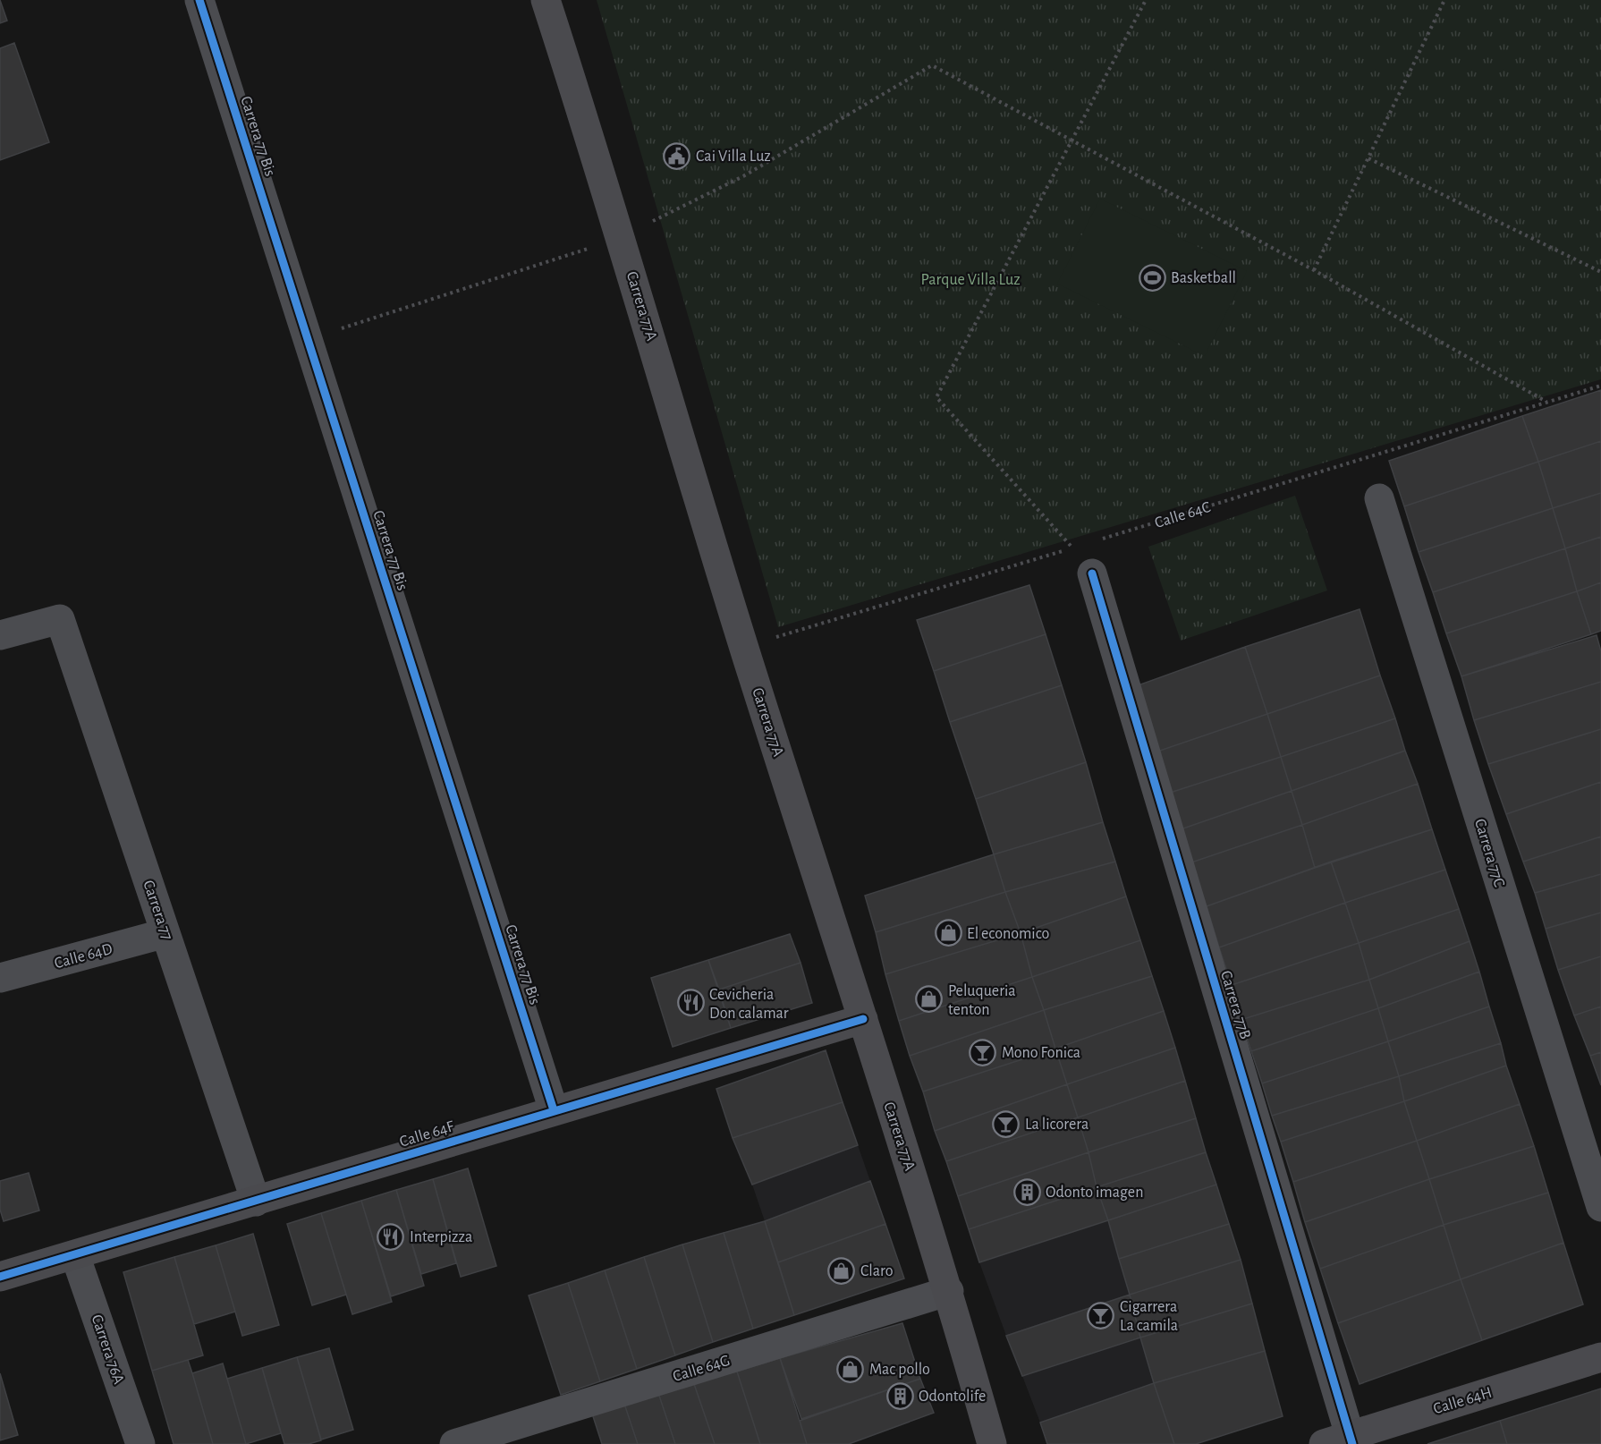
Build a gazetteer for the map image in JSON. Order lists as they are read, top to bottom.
{
  "streets": {
    "main road": ["Carrera 77A", "Calle 64F", "Calle 64H"],
    "street": [
      "Carrera 77 Bis",
      "Carrera 77C",
      "Carrera 77",
      "Calle 64D",
      "Carrera 77B",
      "Carrera 76A",
      "Calle 64G"
    ],
    "path": ["Calle 64C"]
  },
  "crossings": [
    ["Carrera 77 Bis", "Calle 64F"],
    ["Carrera 77A", "Calle 64F"],
    ["Carrera 77A", "Calle 64G"],
    ["Carrera 77", "Calle 64D"],
    ["Carrera 77", "Calle 64F"],
    ["Carrera 77B", "Calle 64H"],
    ["Calle 64F", "Carrera 76A"]
  ],
  "parks": ["Parque Villa Luz"],
  "places": {
    "public building": ["Cai Villa Luz"],
    "sports": ["Basketball"],
    "shop": [
      "El economico",
      "Peluqueria tenton",
      "Claro",
      "Mac pollo"
    ],
    "restaurant": ["Cevicheria Don calamar", "Interpizza"],
    "bar": ["Mono Fonica", "La licorera", "Cigarrera La camila"],
    "building": ["Odonto imagen", "Odontolife"]
  }
}
